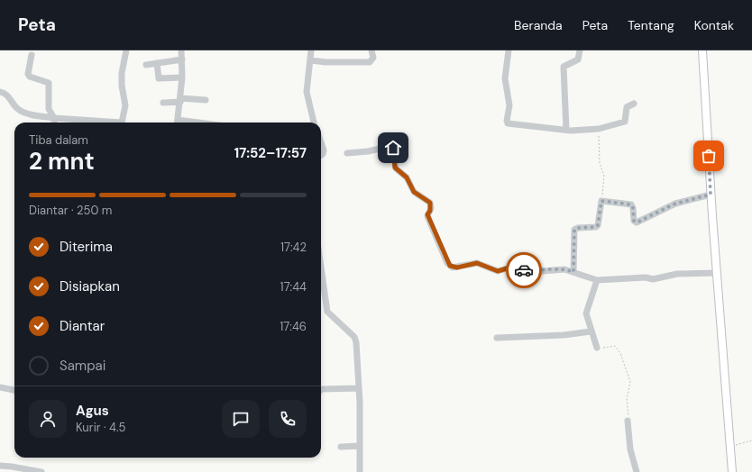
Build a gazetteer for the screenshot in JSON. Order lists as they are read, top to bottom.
{
  "page": {
    "header": "Peta",
    "nav": [
      "Beranda",
      "Peta",
      "Tentang",
      "Kontak"
    ],
    "heading": ["2 mnt", "Tiba dalam", "17:52–17:57"],
    "panel": ["Agus", "Kurir · 4.5"],
    "bar": "Diantar · 250 m",
    "list": [
      ["Diterima", "17:42"],
      ["Disiapkan", "17:44"],
      ["Diantar", "17:46"],
      "Sampai"
    ]
  }
}
